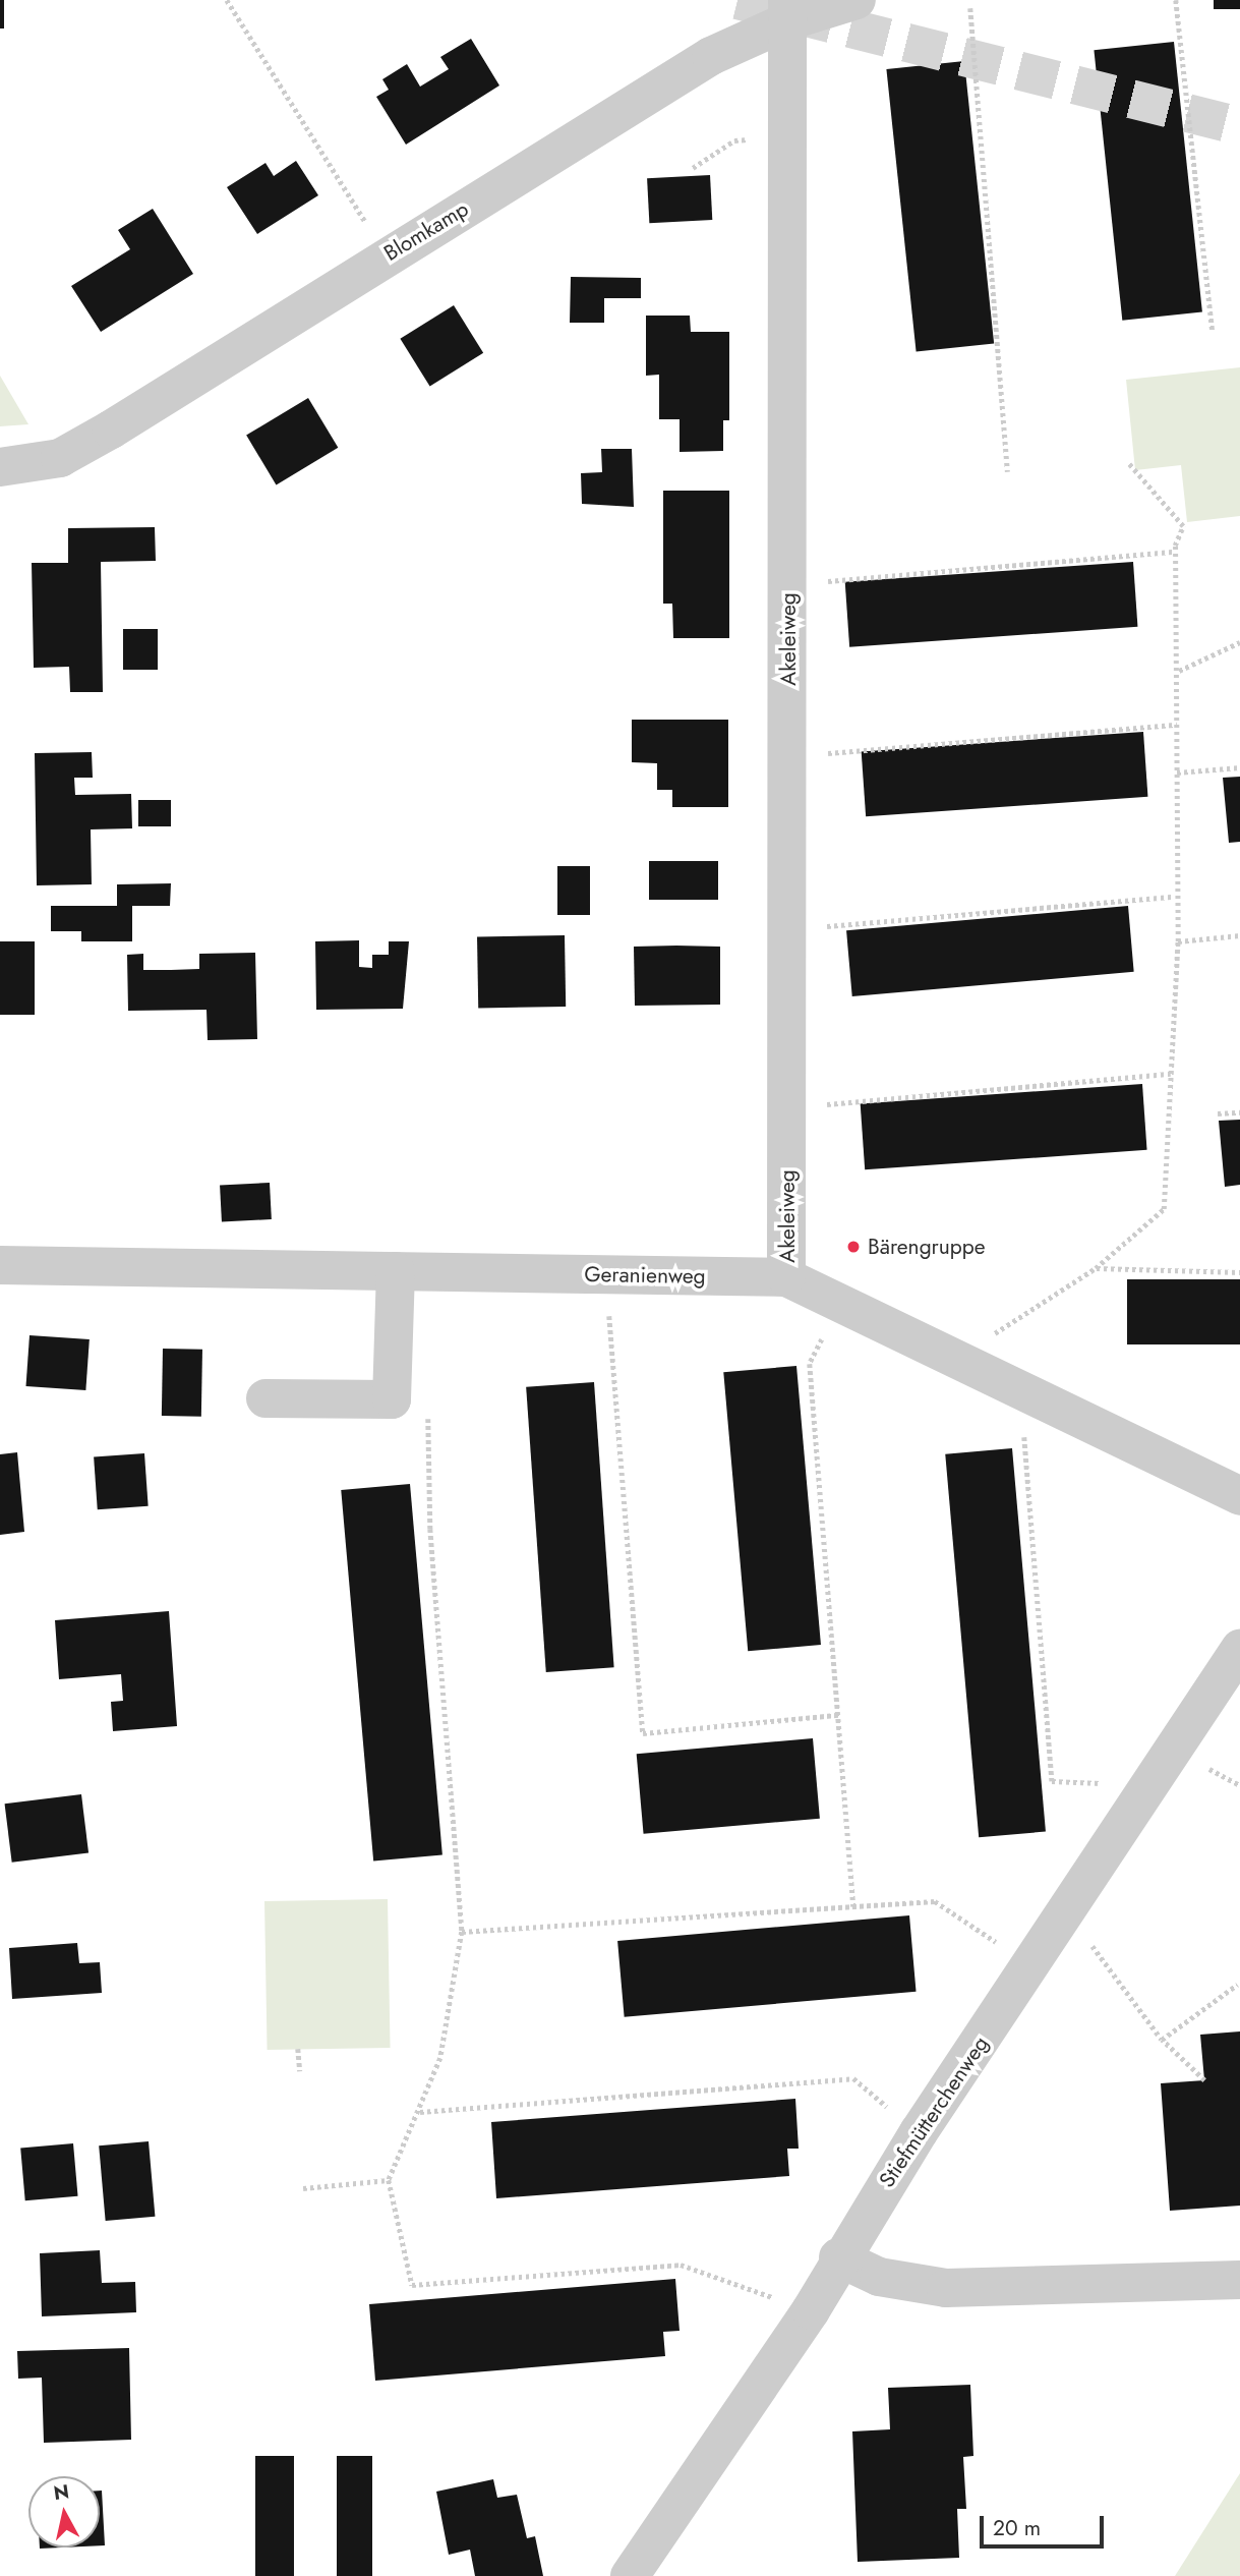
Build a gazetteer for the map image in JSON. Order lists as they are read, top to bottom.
{
  "streets": {
    "street": [
      "Blomkamp",
      "Akeleiweg",
      "Geranienweg",
      "Stiefmütterchenweg"
    ]
  },
  "crossings": [
    ["Blomkamp", "Akeleiweg"],
    ["Akeleiweg", "Geranienweg"]
  ],
  "places": ["Bärengruppe"],
  "scale_bar": "20 m",
  "north": "top"
}
